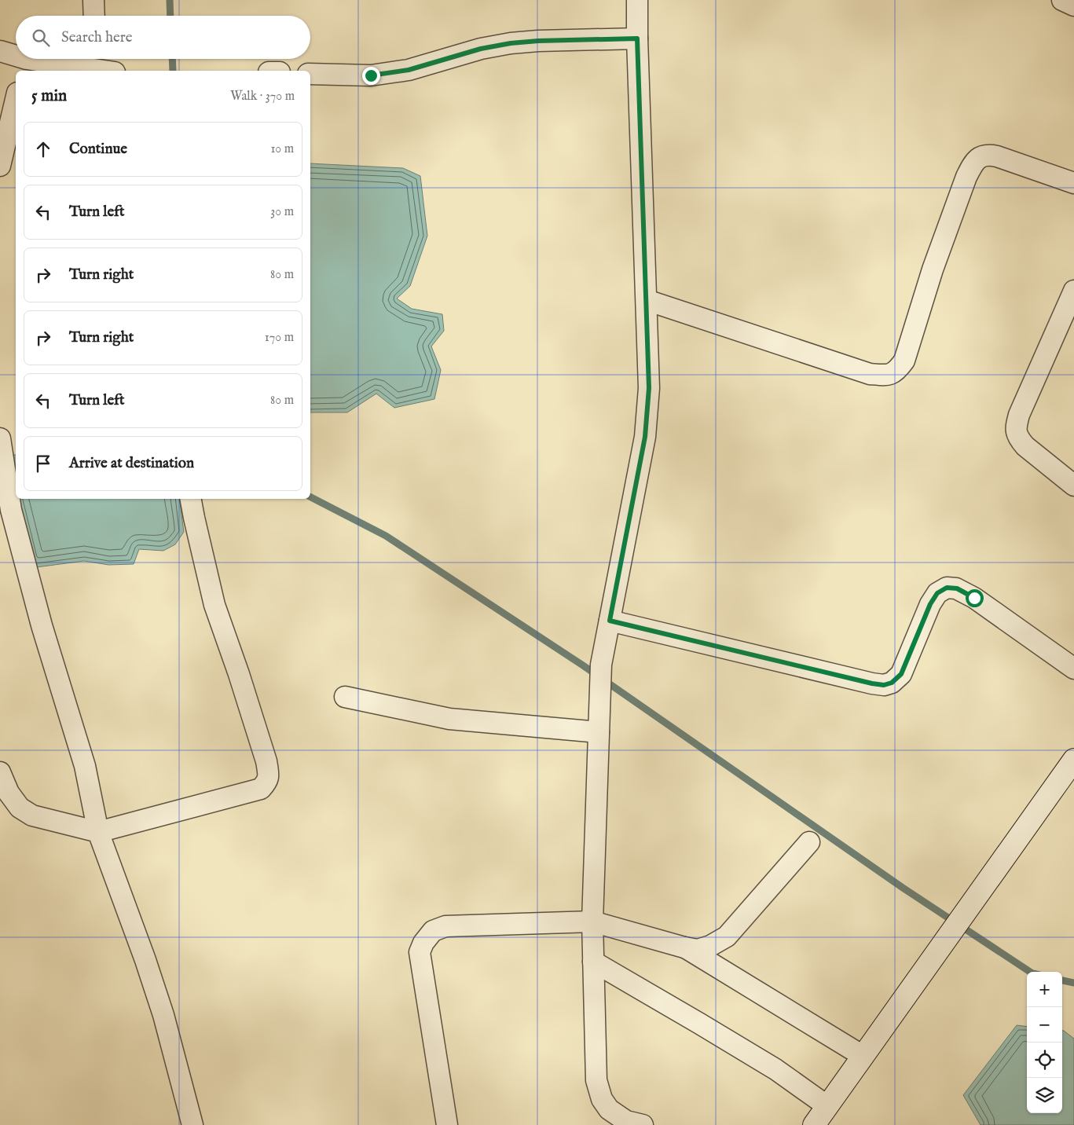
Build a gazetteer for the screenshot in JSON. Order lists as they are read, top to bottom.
{
  "page": {
    "search": "Search here",
    "heading": ["5 min", "Walk · 370 m"],
    "list": [
      ["Continue", "10 m"],
      ["Turn left", "30 m"],
      ["Turn right", "80 m"],
      ["Turn right", "170 m"],
      ["Turn left", "80 m"],
      "Arrive at destination"
    ],
    "map_buttons": ["+", "−"]
  }
}
